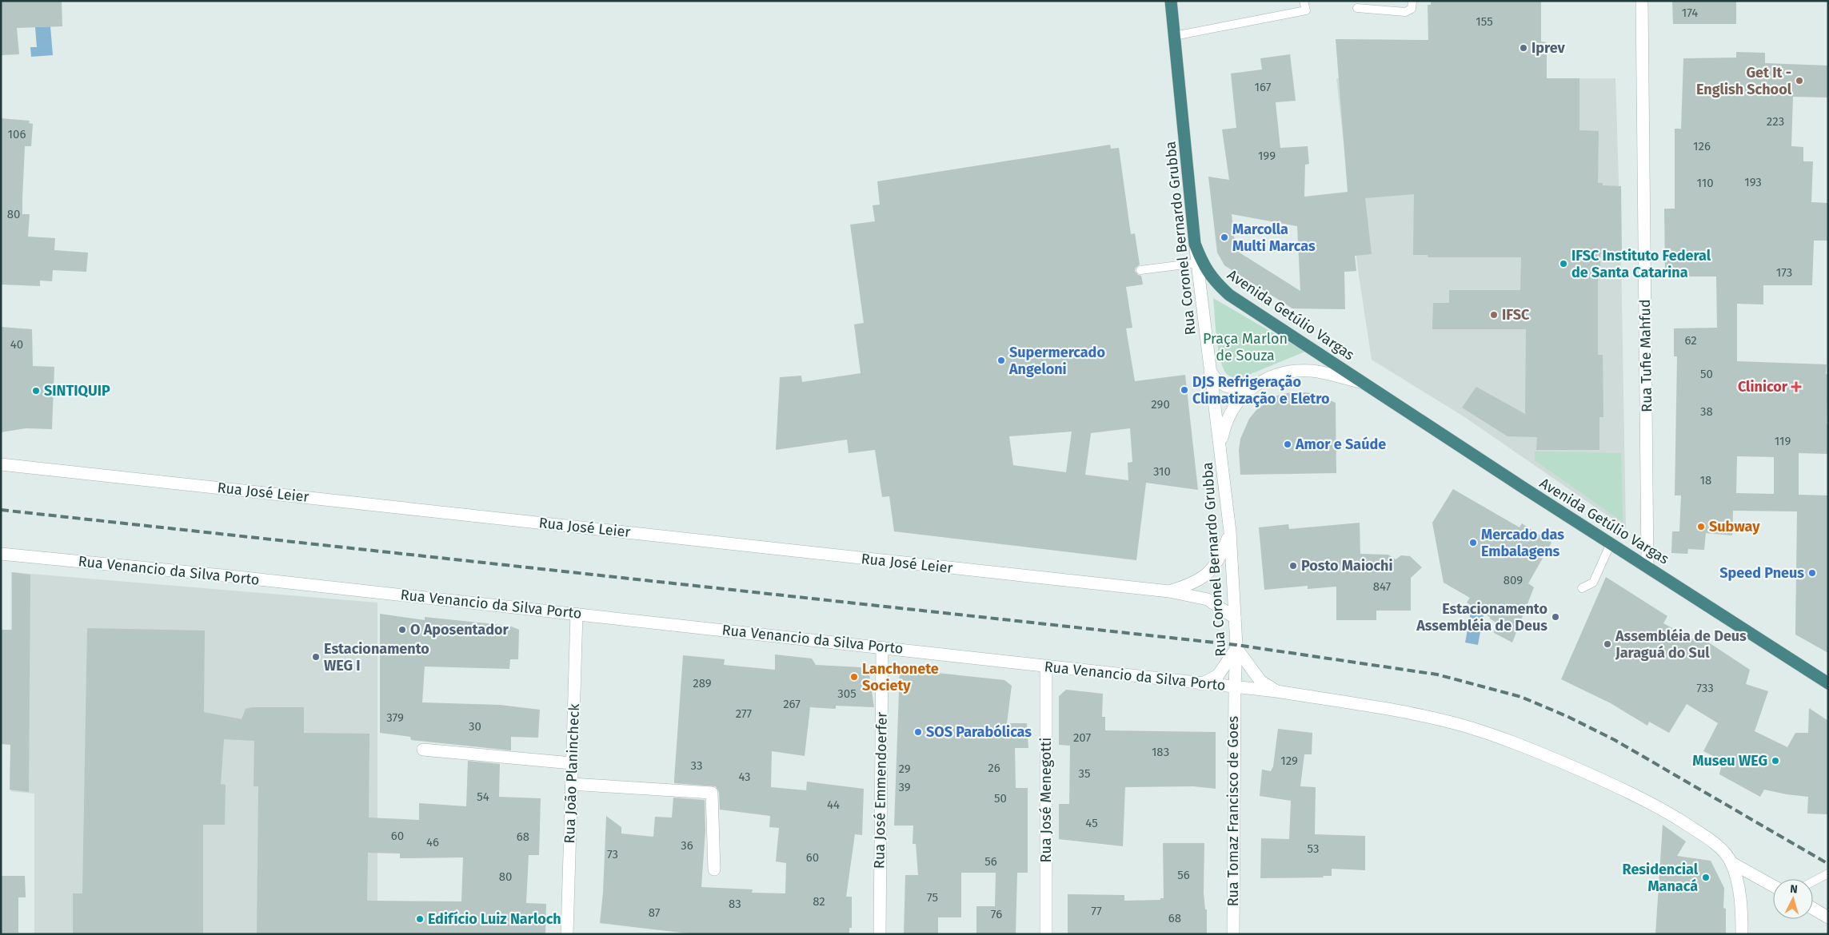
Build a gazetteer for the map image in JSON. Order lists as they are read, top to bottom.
{
  "streets": {
    "highway": ["Rua Coronel Bernardo Grubba", "Avenida Getúlio Vargas"],
    "street": [
      "Rua Tufie Mahfud",
      "Rua José Leier",
      "Rua Venancio da Silva Porto",
      "Rua João Planincheck",
      "Rua José Emmendoerfer",
      "Rua José Menegotti",
      "Rua Tomaz Francisco de Goes"
    ]
  },
  "crossings": [
    ["Rua Coronel Bernardo Grubba", "Avenida Getúlio Vargas"],
    ["Rua Coronel Bernardo Grubba", "Rua José Leier"],
    ["Rua Coronel Bernardo Grubba", "Rua Venancio da Silva Porto"],
    ["Rua Coronel Bernardo Grubba", "Rua Tomaz Francisco de Goes"],
    ["Avenida Getúlio Vargas", "Rua Tufie Mahfud"],
    ["Rua Venancio da Silva Porto", "Rua João Planincheck"],
    ["Rua Venancio da Silva Porto", "Rua José Emmendoerfer"],
    ["Rua Venancio da Silva Porto", "Rua José Menegotti"],
    ["Rua Venancio da Silva Porto", "Rua Tomaz Francisco de Goes"]
  ],
  "parks": ["Praça Marlon de Souza"],
  "places": {
    "other": [
      "Iprev",
      "Get It - English School",
      "Marcolla Multi Marcas",
      "IFSC Instituto Federal de Santa Catarina",
      "IFSC",
      "Supermercado Angeloni",
      "DJS Refrigeração Climatização e Eletro",
      "SINTIQUIP",
      "Amor e Saúde",
      "Subway",
      "Mercado das Embalagens",
      "Posto Maiochi",
      "Speed Pneus",
      "Estacionamento Assembléia de Deus",
      "O Aposentador",
      "Assembléia de Deus Jaraguá do Sul",
      "Estacionamento WEG I",
      "Lanchonete Society",
      "SOS Parabólicas",
      "Museu WEG",
      "Residencial Manacá",
      "Edifício Luiz Narloch"
    ],
    "health": ["Clinicor"]
  },
  "house_numbers": [
    "174",
    "155",
    "167",
    "223",
    "106",
    "126",
    "199",
    "193",
    "110",
    "80",
    "173",
    "62",
    "40",
    "50",
    "290",
    "38",
    "119",
    "310",
    "18",
    "809",
    "847",
    "289",
    "733",
    "305",
    "267",
    "277",
    "379",
    "30",
    "207",
    "183",
    "129",
    "33",
    "26",
    "29",
    "35",
    "43",
    "39",
    "54",
    "50",
    "44",
    "45",
    "60",
    "68",
    "46",
    "36",
    "53",
    "73",
    "60",
    "56",
    "56",
    "80",
    "75",
    "82",
    "83",
    "77",
    "87",
    "76",
    "68"
  ],
  "north": "top"
}
